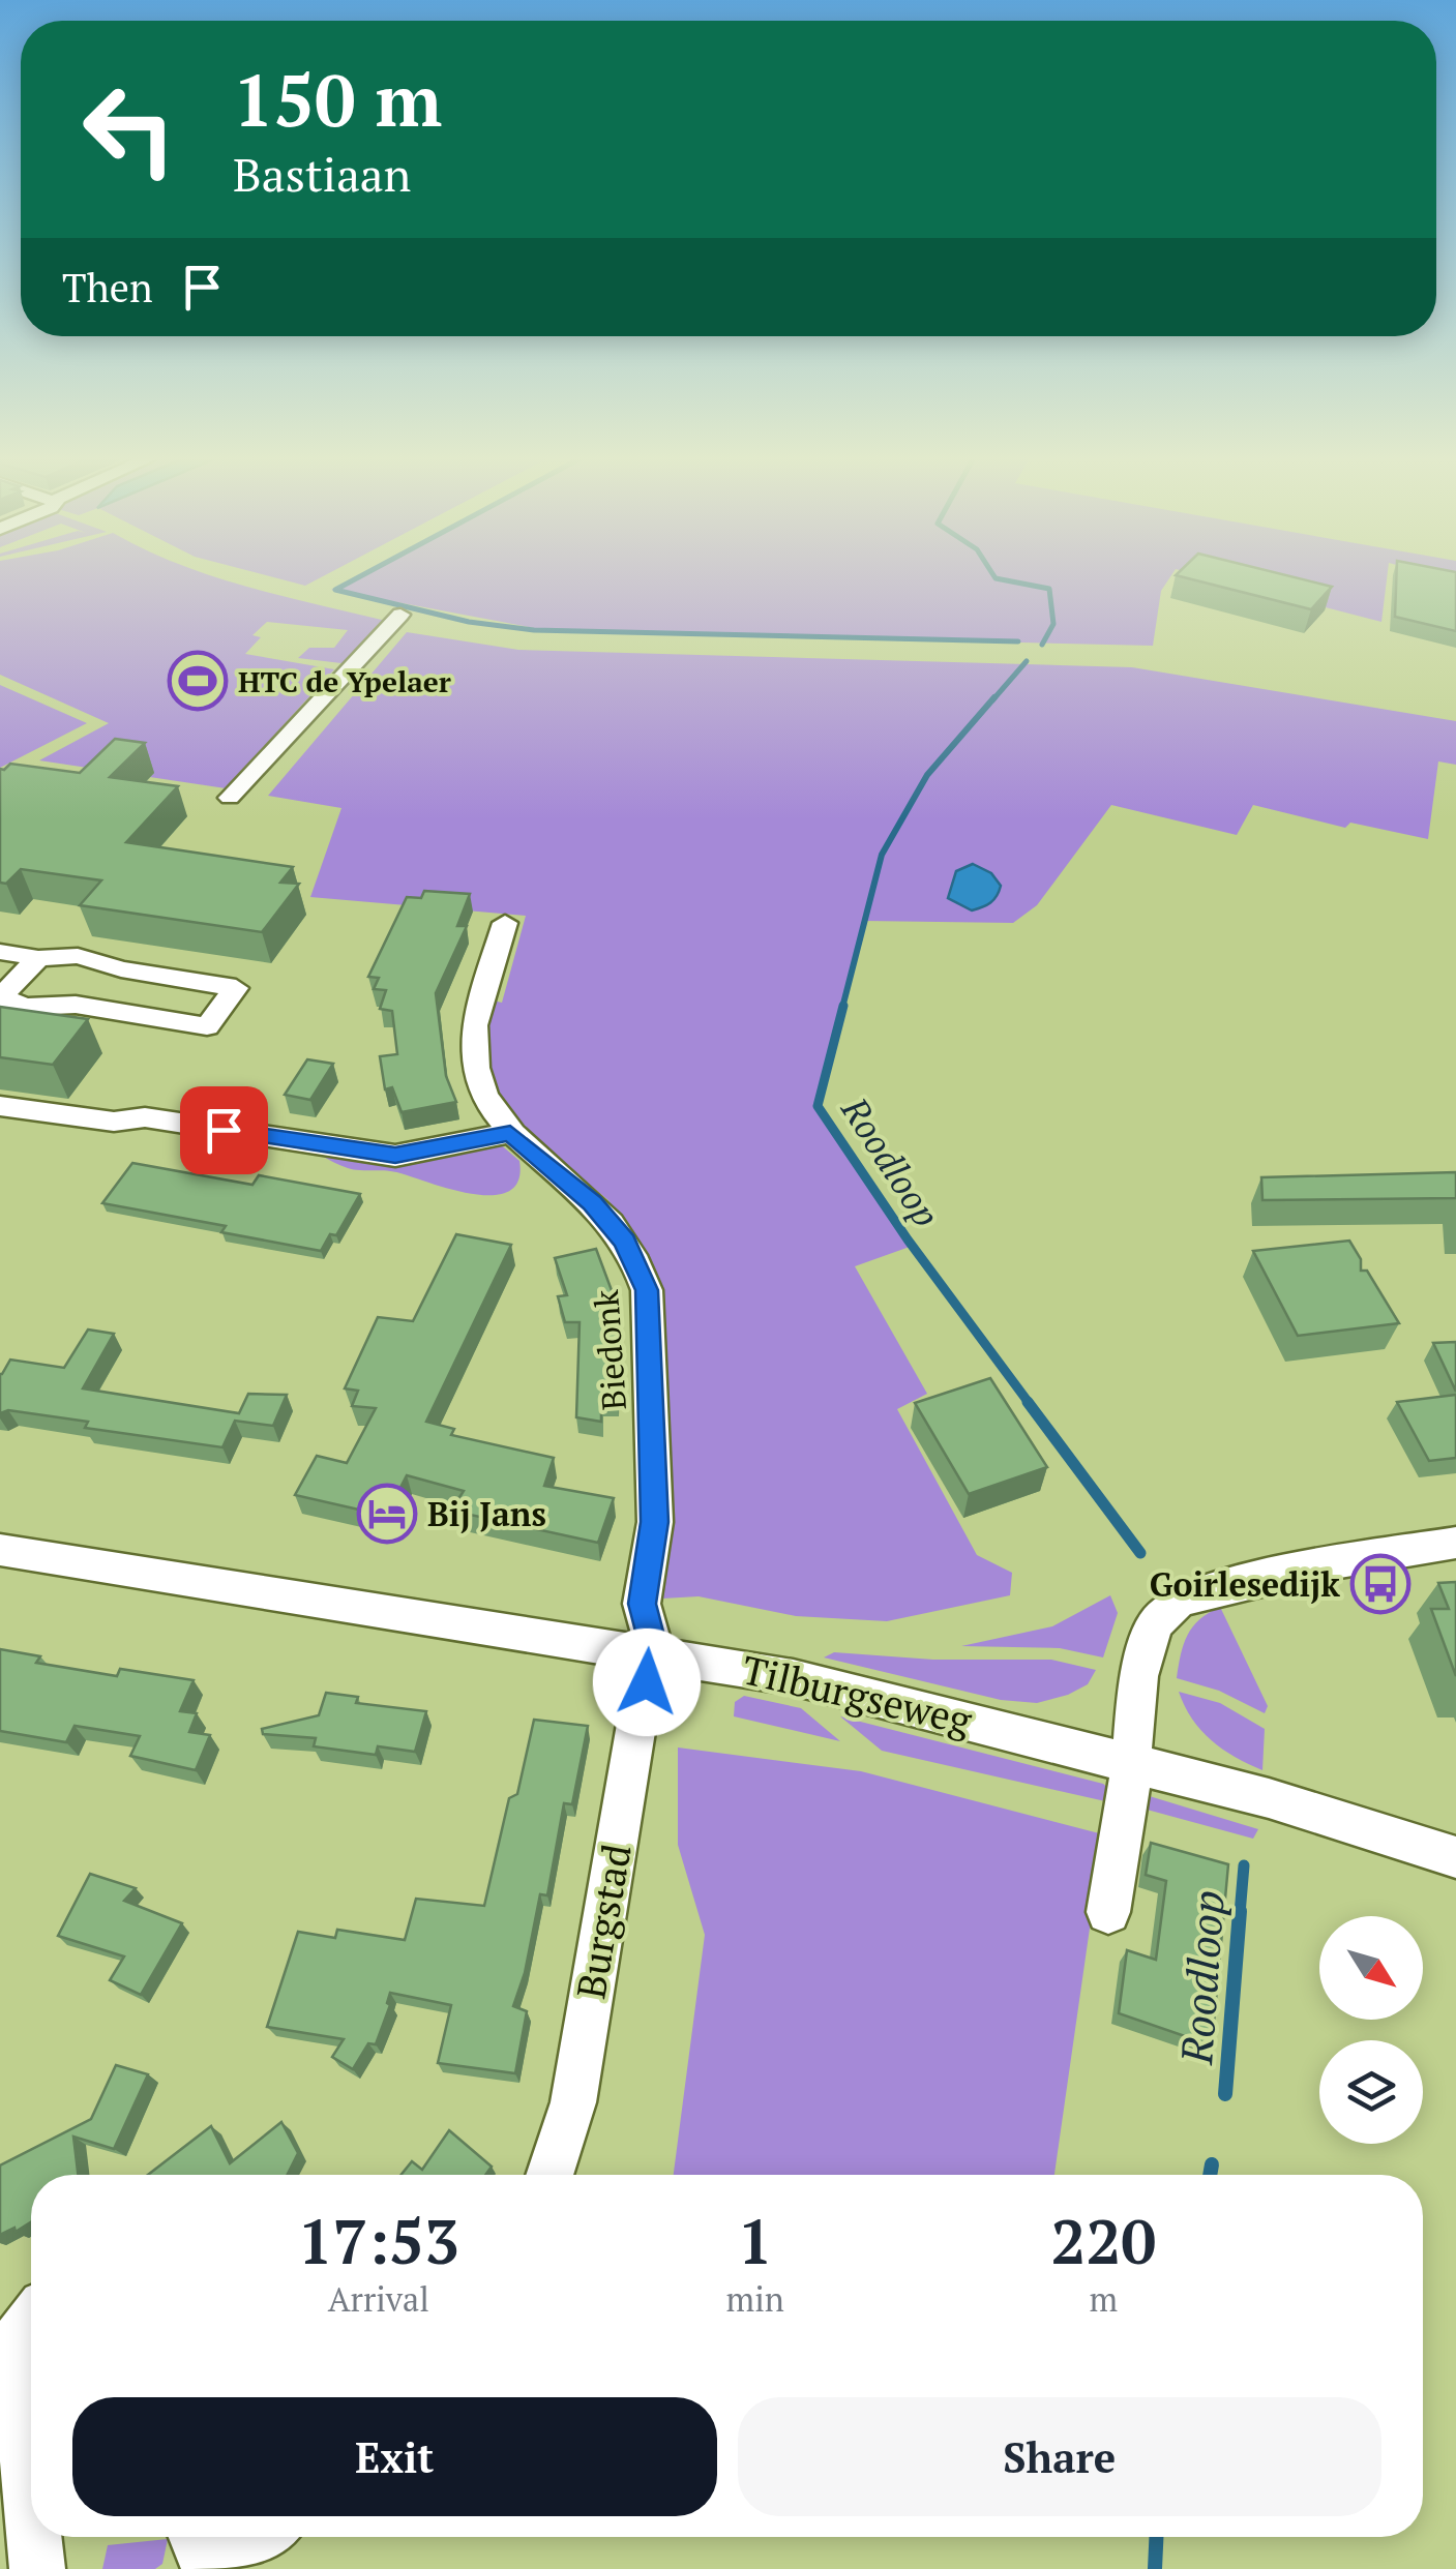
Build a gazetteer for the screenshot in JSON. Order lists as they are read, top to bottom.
{
  "streets": {
    "street": ["Biedonk", "Tilburgseweg", "Burgstad"]
  },
  "crossings": [
    ["Biedonk", "Tilburgseweg"],
    ["Biedonk", "Burgstad"],
    ["Tilburgseweg", "Burgstad"]
  ],
  "water": ["Roodloop"],
  "places": {
    "sports": ["HTC de Ypelaer"],
    "hotel": ["Bij Jans"],
    "bus stop": ["Goirlesedijk"]
  },
  "north": "bottom right",
  "page": {
    "turn": ["150 m", "Bastiaan"],
    "then": "Then",
    "eta": [
      "17:53",
      "Arrival",
      "1",
      "min",
      "220",
      "m"
    ],
    "buttons": ["Exit", "Share"]
  }
}
